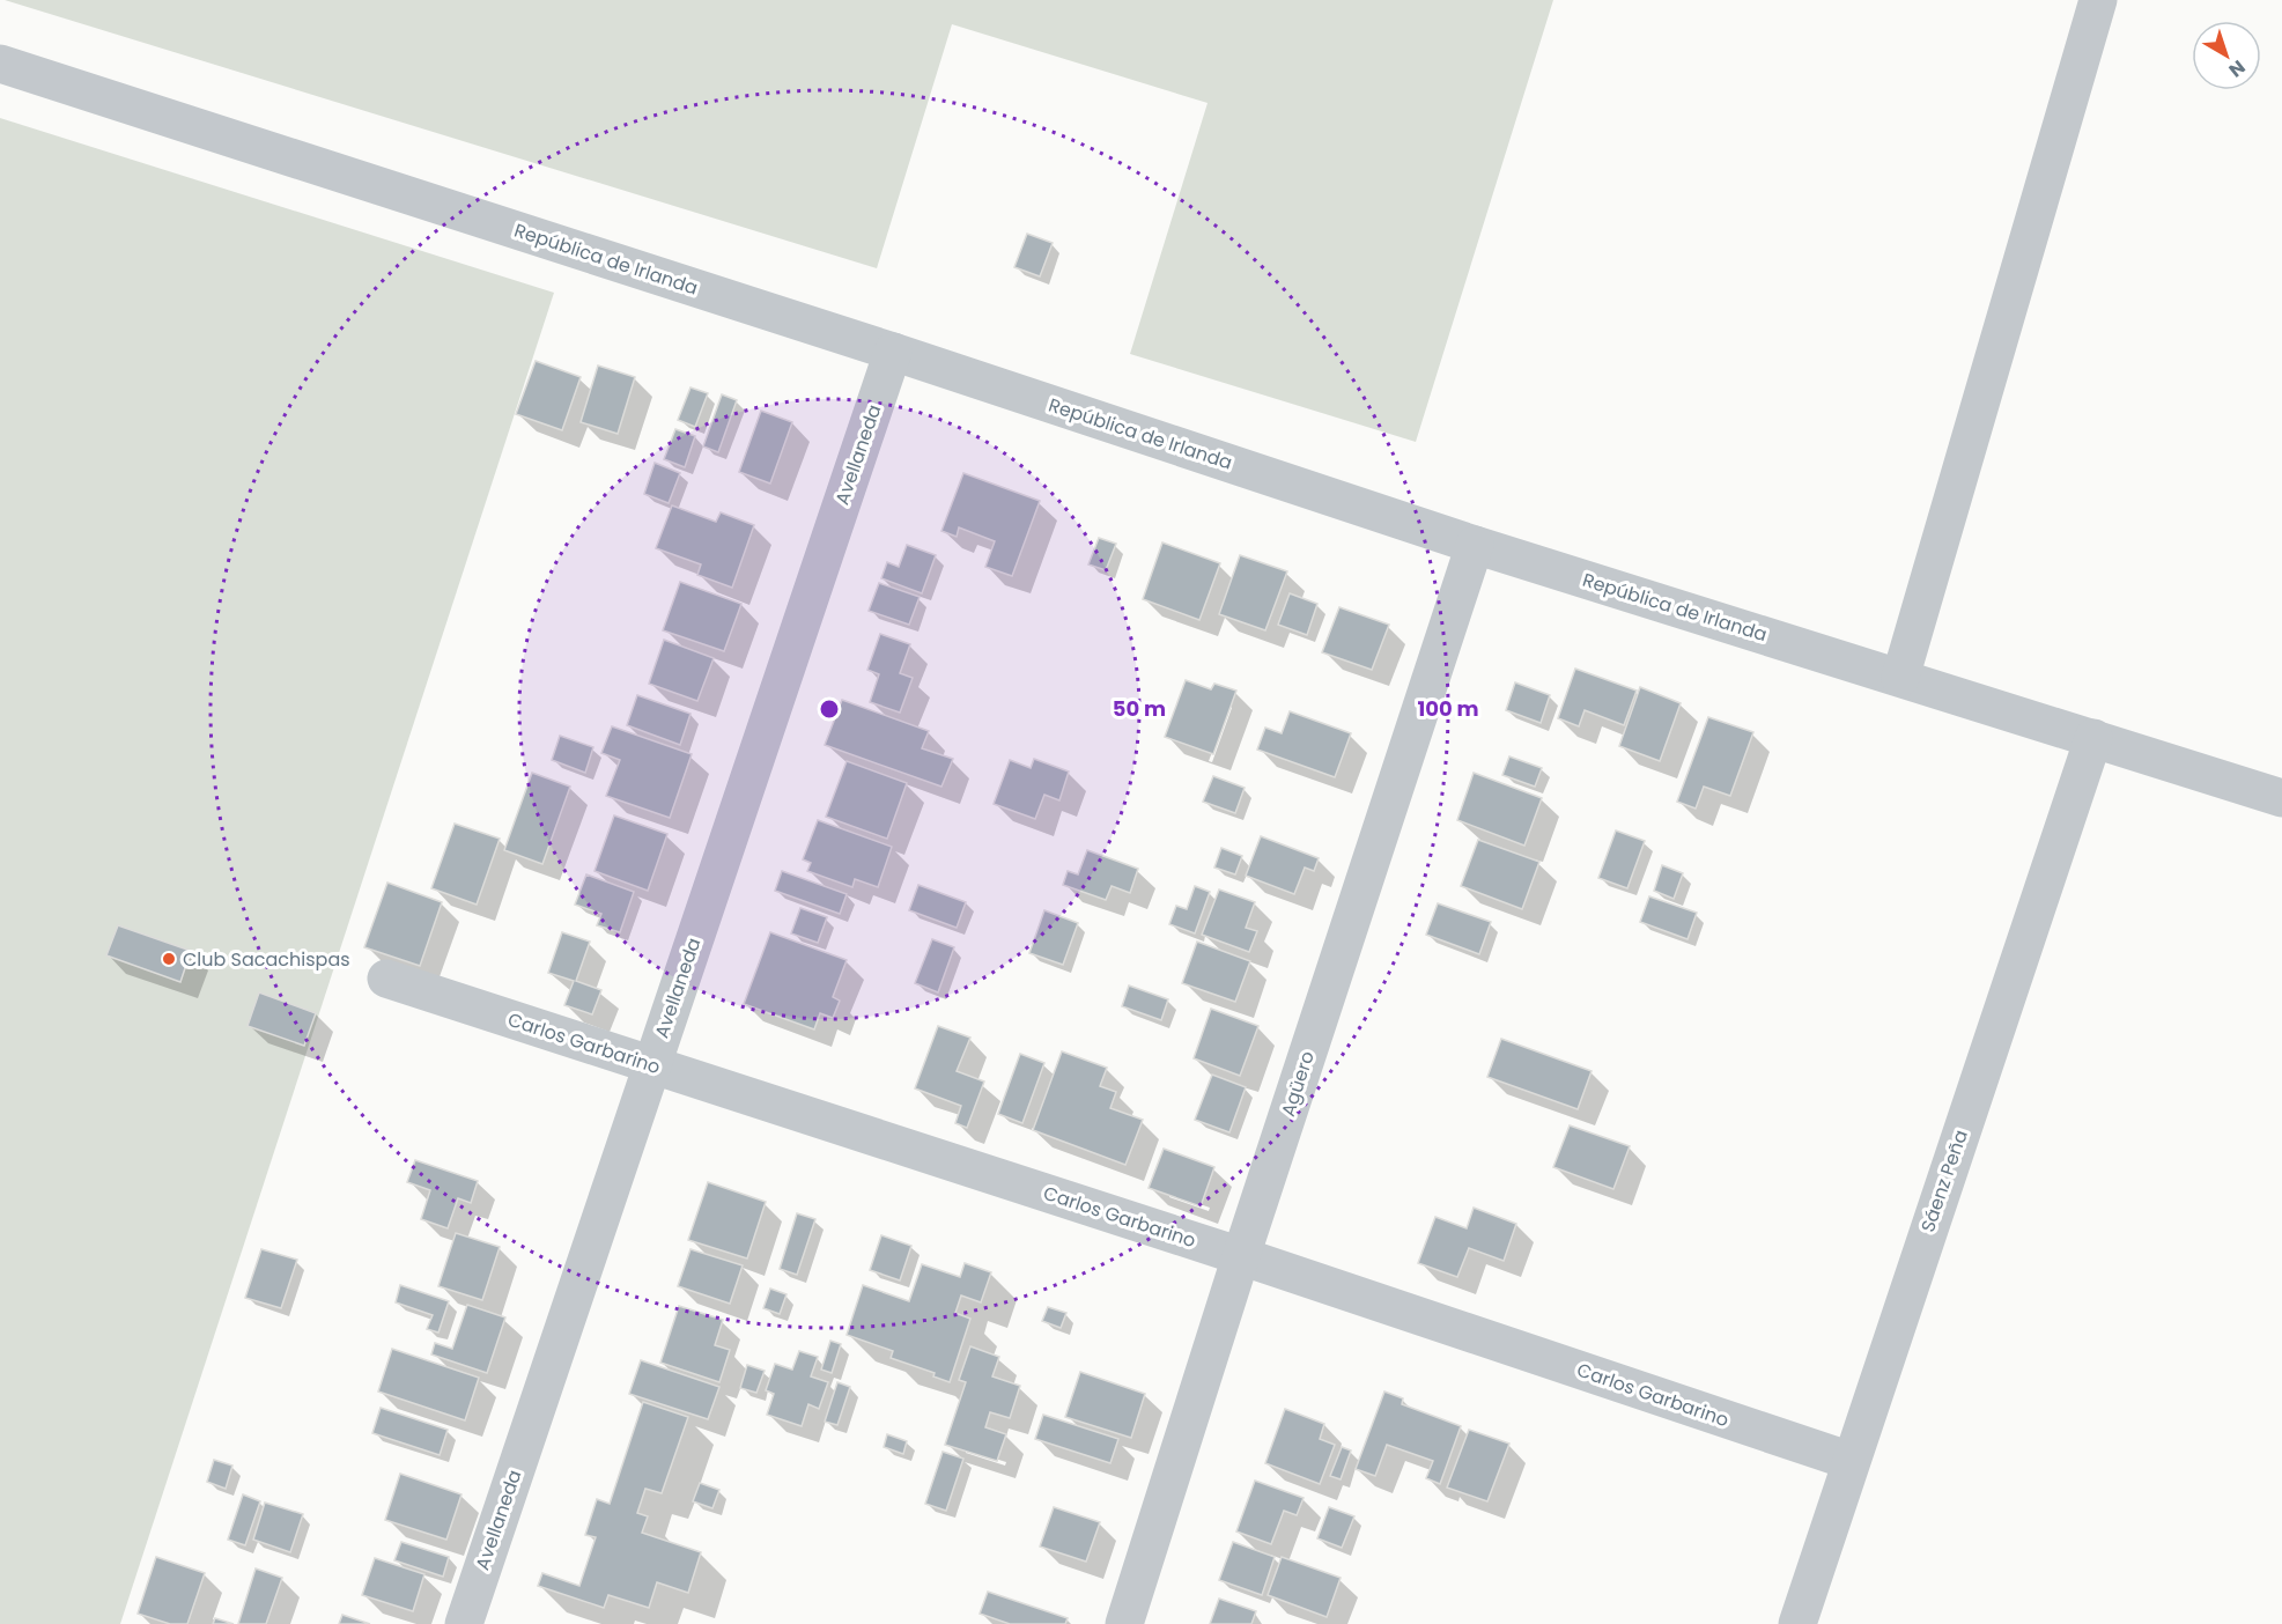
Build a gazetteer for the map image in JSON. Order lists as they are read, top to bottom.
{
  "streets": {
    "street": [
      "República de Irlanda",
      "Avellaneda",
      "Carlos Garbarino",
      "Agüero",
      "Sáenz Peña"
    ]
  },
  "crossings": [
    ["República de Irlanda", "Avellaneda"],
    ["República de Irlanda", "Agüero"],
    ["República de Irlanda", "Sáenz Peña"],
    ["Avellaneda", "Carlos Garbarino"],
    ["Carlos Garbarino", "Agüero"],
    ["Carlos Garbarino", "Sáenz Peña"]
  ],
  "places": ["Club Sacachispas"],
  "north": "bottom right",
  "rings": ["50 m", "100 m"]
}
